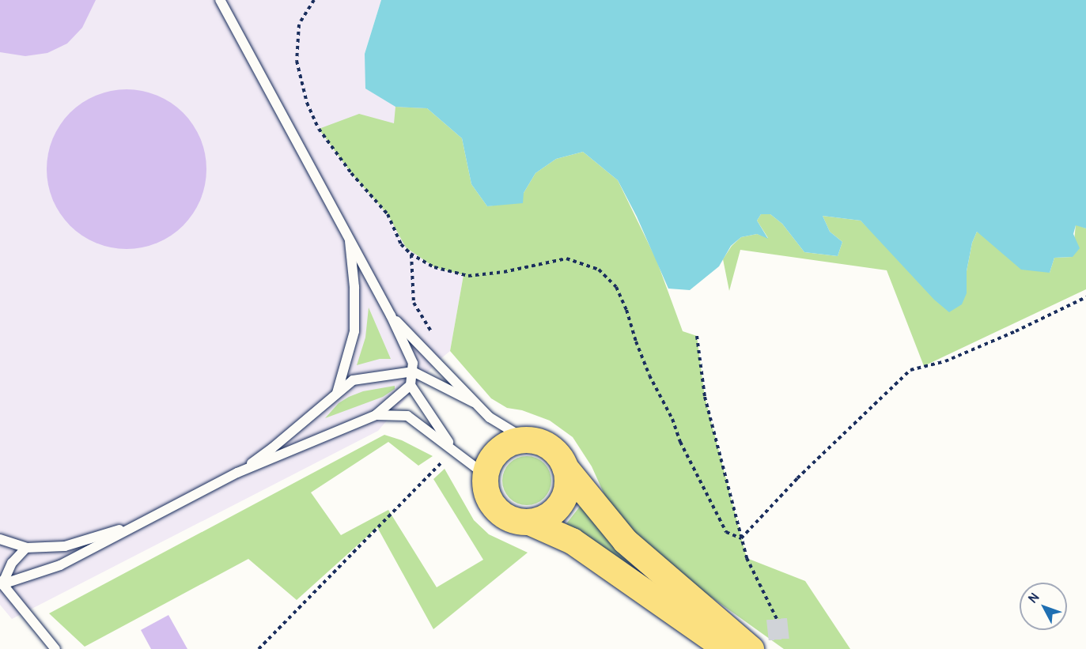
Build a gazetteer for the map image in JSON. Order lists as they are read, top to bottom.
{
  "north": "top left"
}
